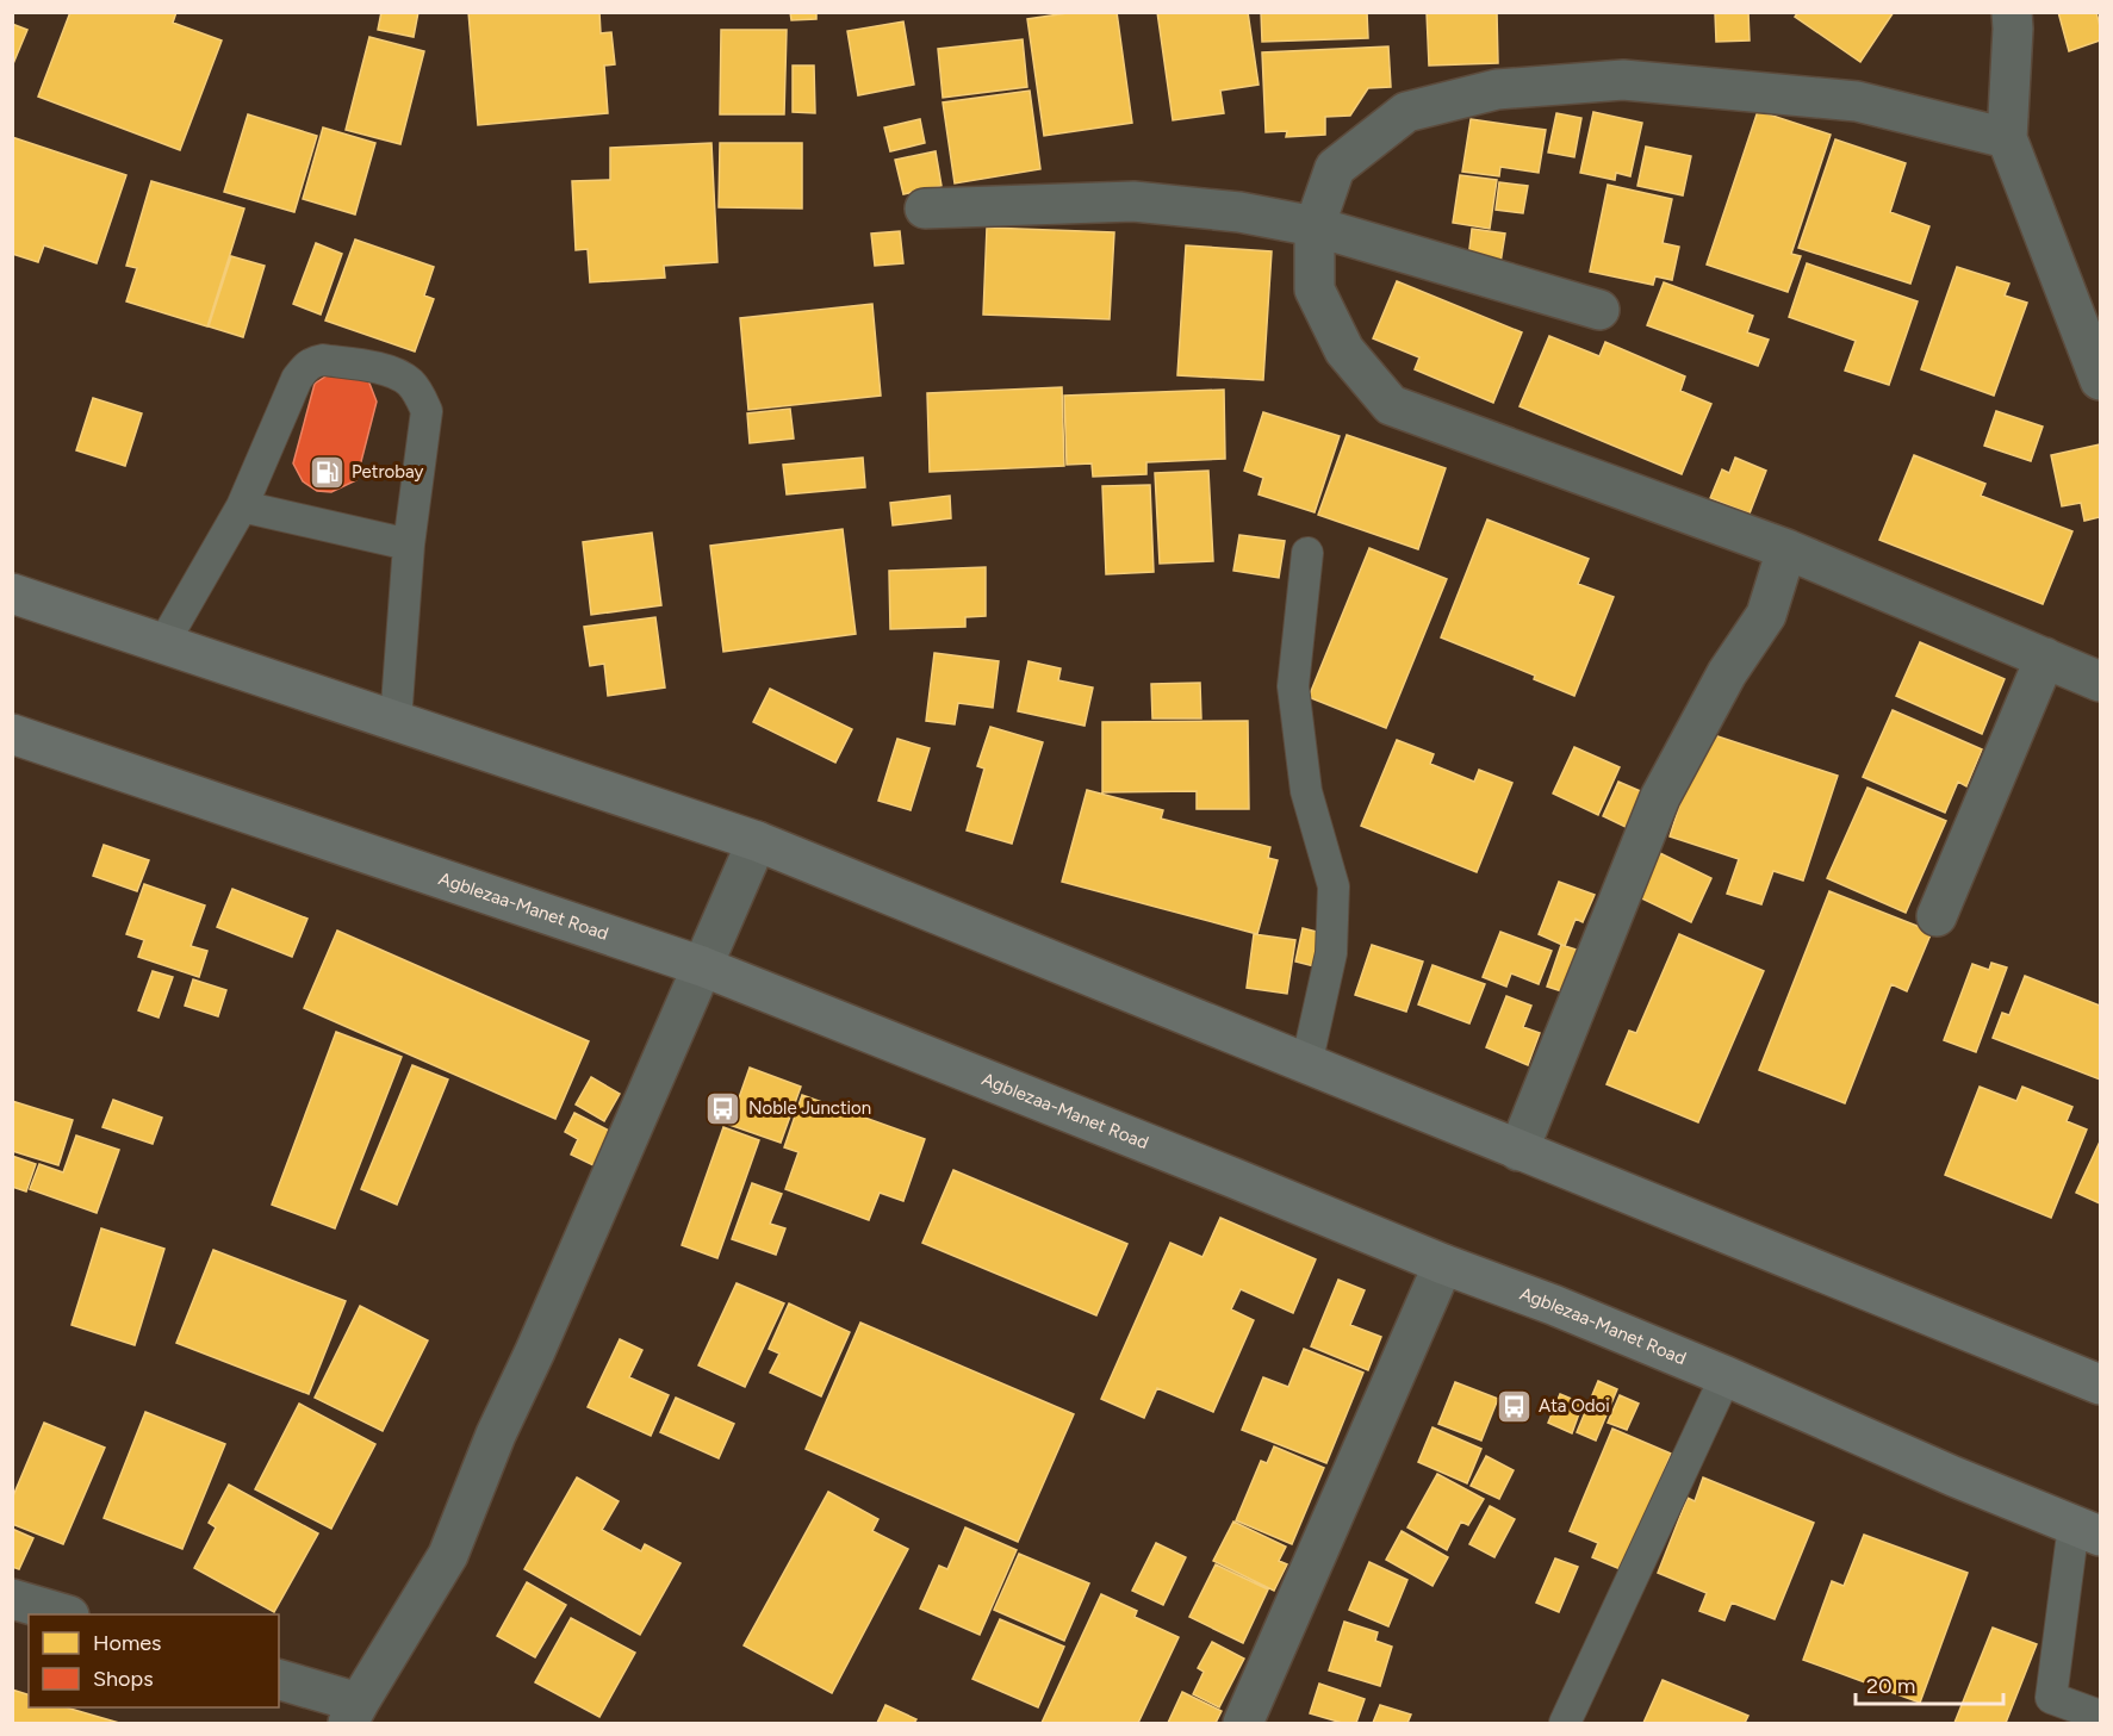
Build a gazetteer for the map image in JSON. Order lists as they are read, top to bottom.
{
  "streets": {
    "main road": ["Agblezaa-Manet Road"]
  },
  "places": {
    "fuel station": ["Petrobay"],
    "bus stop": ["Noble Junction", "Ata Odoi"]
  },
  "legend": ["Homes", "Shops"],
  "scale_bar": "20 m"
}
